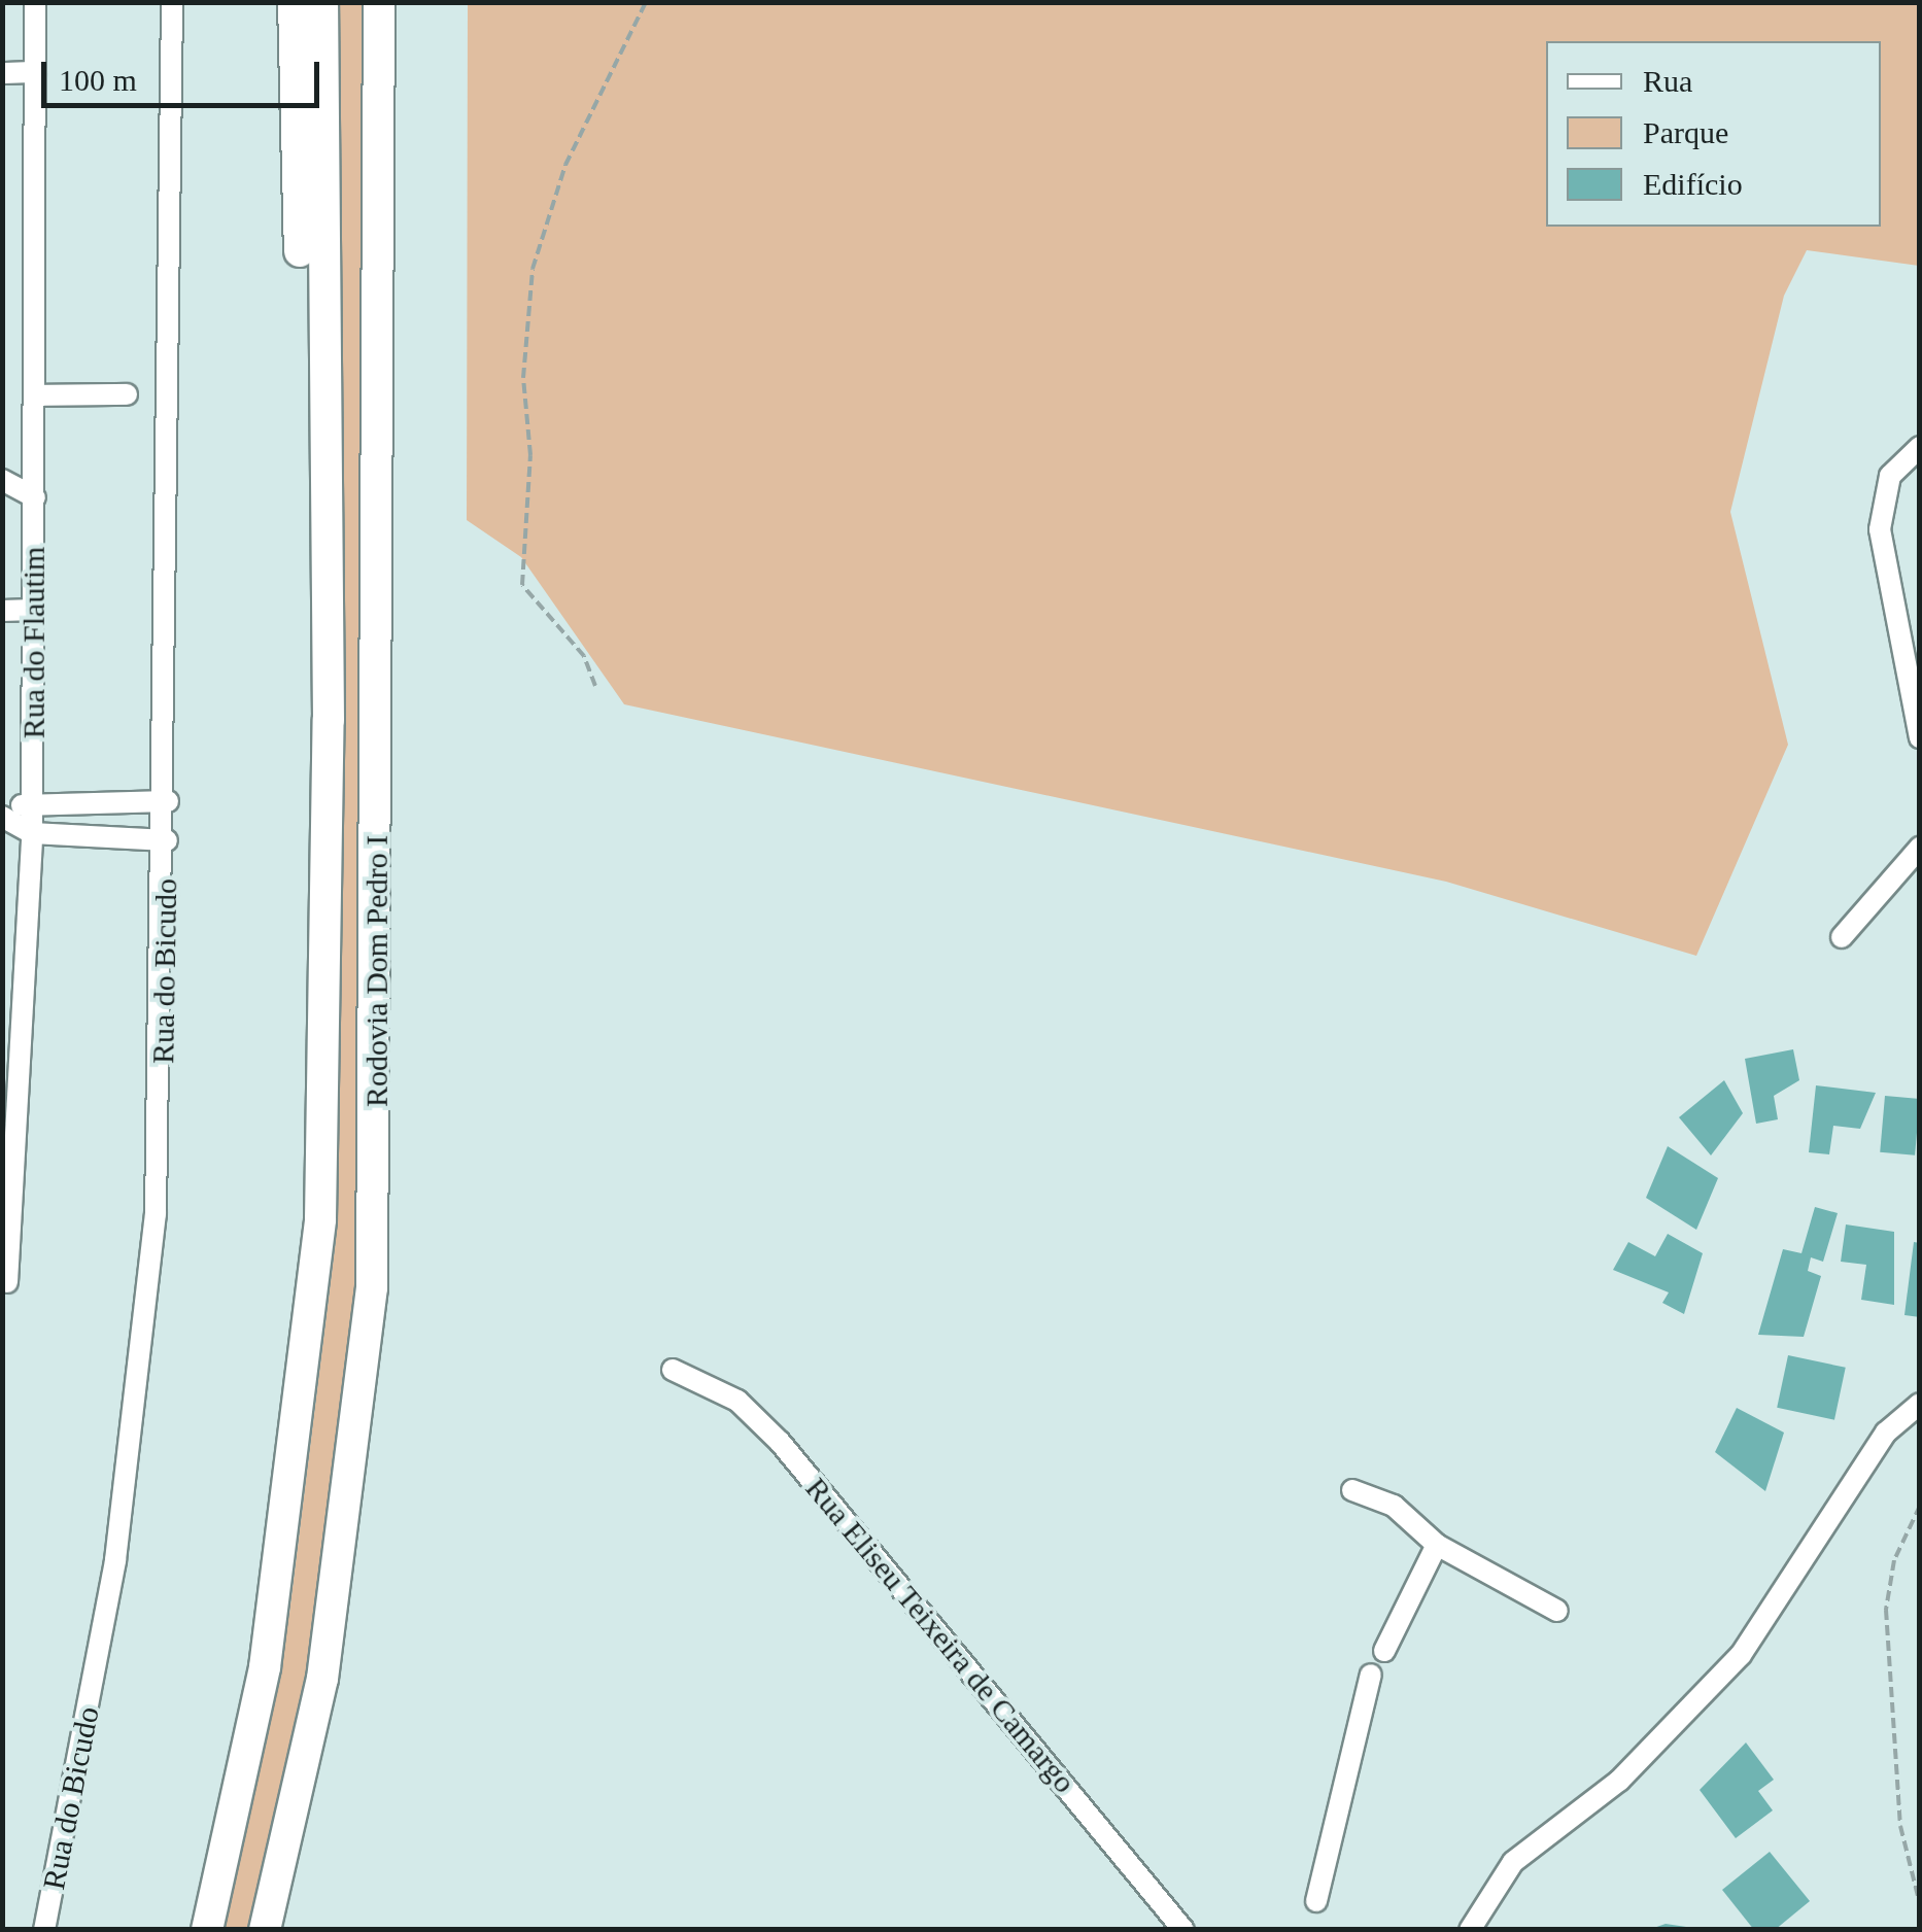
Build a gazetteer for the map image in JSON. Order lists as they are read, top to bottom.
{
  "streets": {
    "highway": ["Rodovia Dom Pedro I"],
    "street": ["Rua do Flautim", "Rua do Bicudo", "Rua Eliseu Teixeira de Camargo"]
  },
  "legend": ["Rua", "Parque", "Edifício"],
  "scale_bar": "100 m"
}
